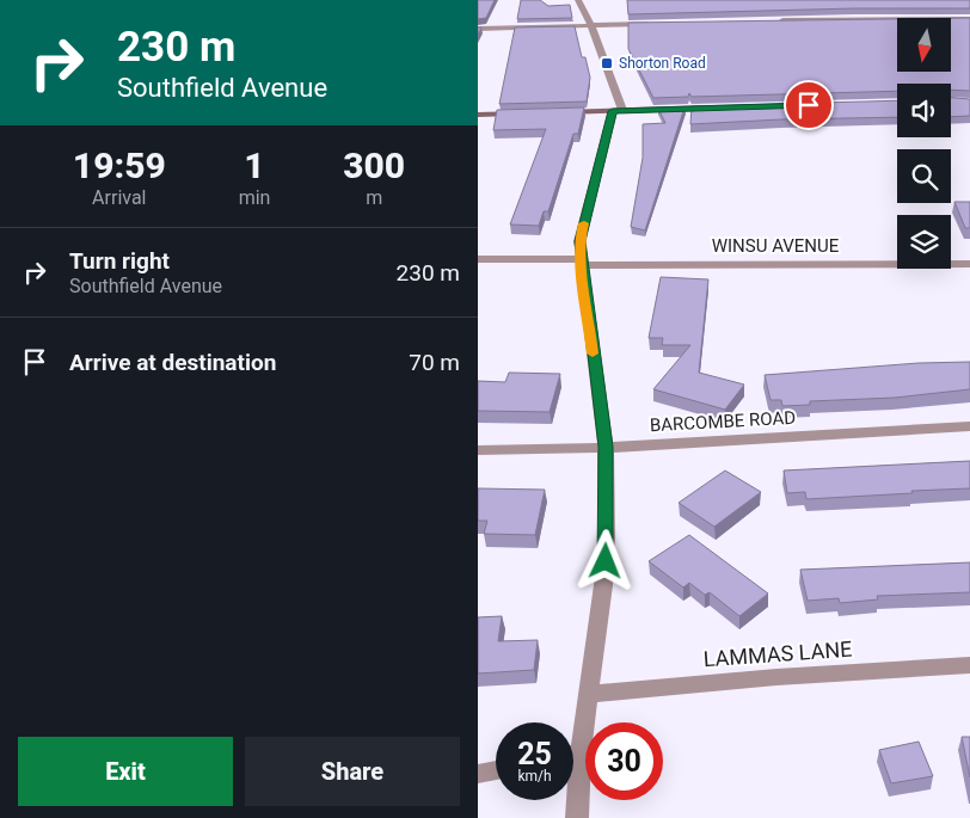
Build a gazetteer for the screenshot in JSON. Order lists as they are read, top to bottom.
{
  "streets": {
    "street": ["WINSU AVENUE", "BARCOMBE ROAD", "LAMMAS LANE"]
  },
  "places": {
    "transit": ["Shorton Road"]
  },
  "north": "bottom",
  "page": {
    "turn": ["230 m", "Southfield Avenue"],
    "eta": [
      "19:59",
      "Arrival",
      "1",
      "min",
      "300",
      "m"
    ],
    "list": [
      {
        "name": "Turn right",
        "note": "Southfield Avenue",
        "value": "230 m"
      },
      {
        "name": "Arrive at destination",
        "value": "70 m"
      }
    ],
    "speed": "25 km/h",
    "limit": "30",
    "buttons": ["Exit", "Share"]
  }
}
